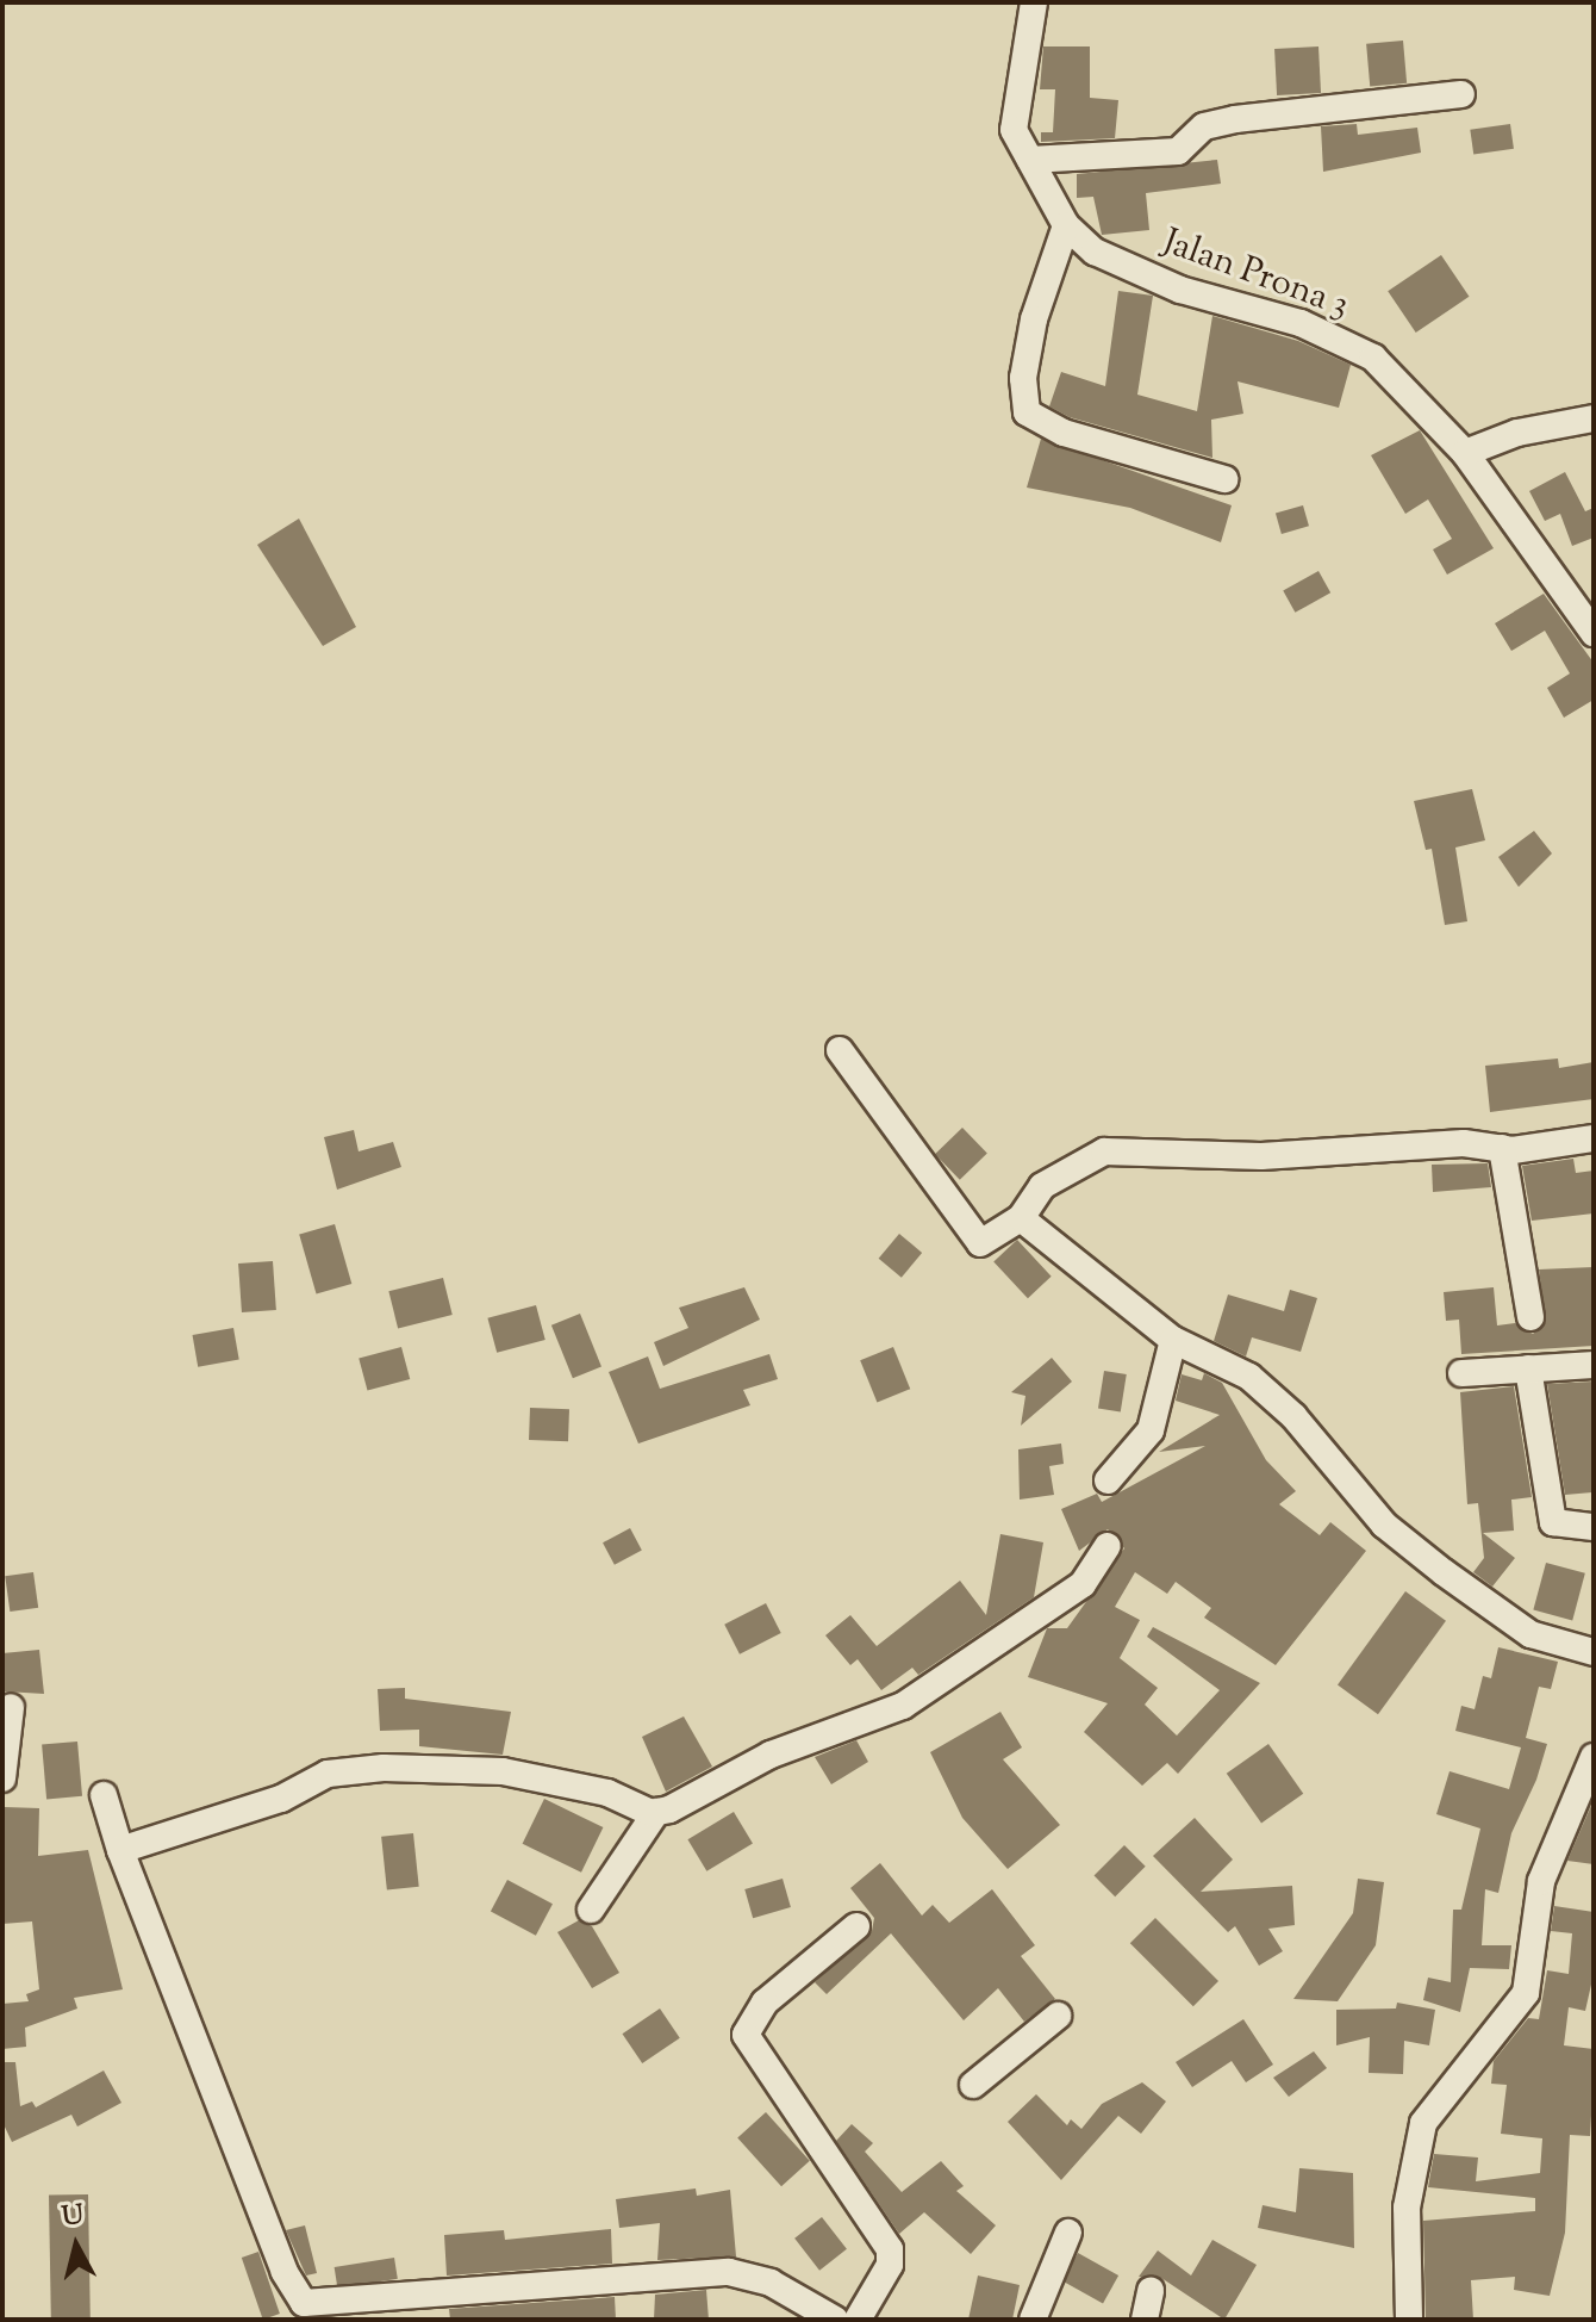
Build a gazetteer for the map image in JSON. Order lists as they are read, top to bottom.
{
  "streets": {
    "street": ["Jalan Prona 3"]
  },
  "north": "top"
}
